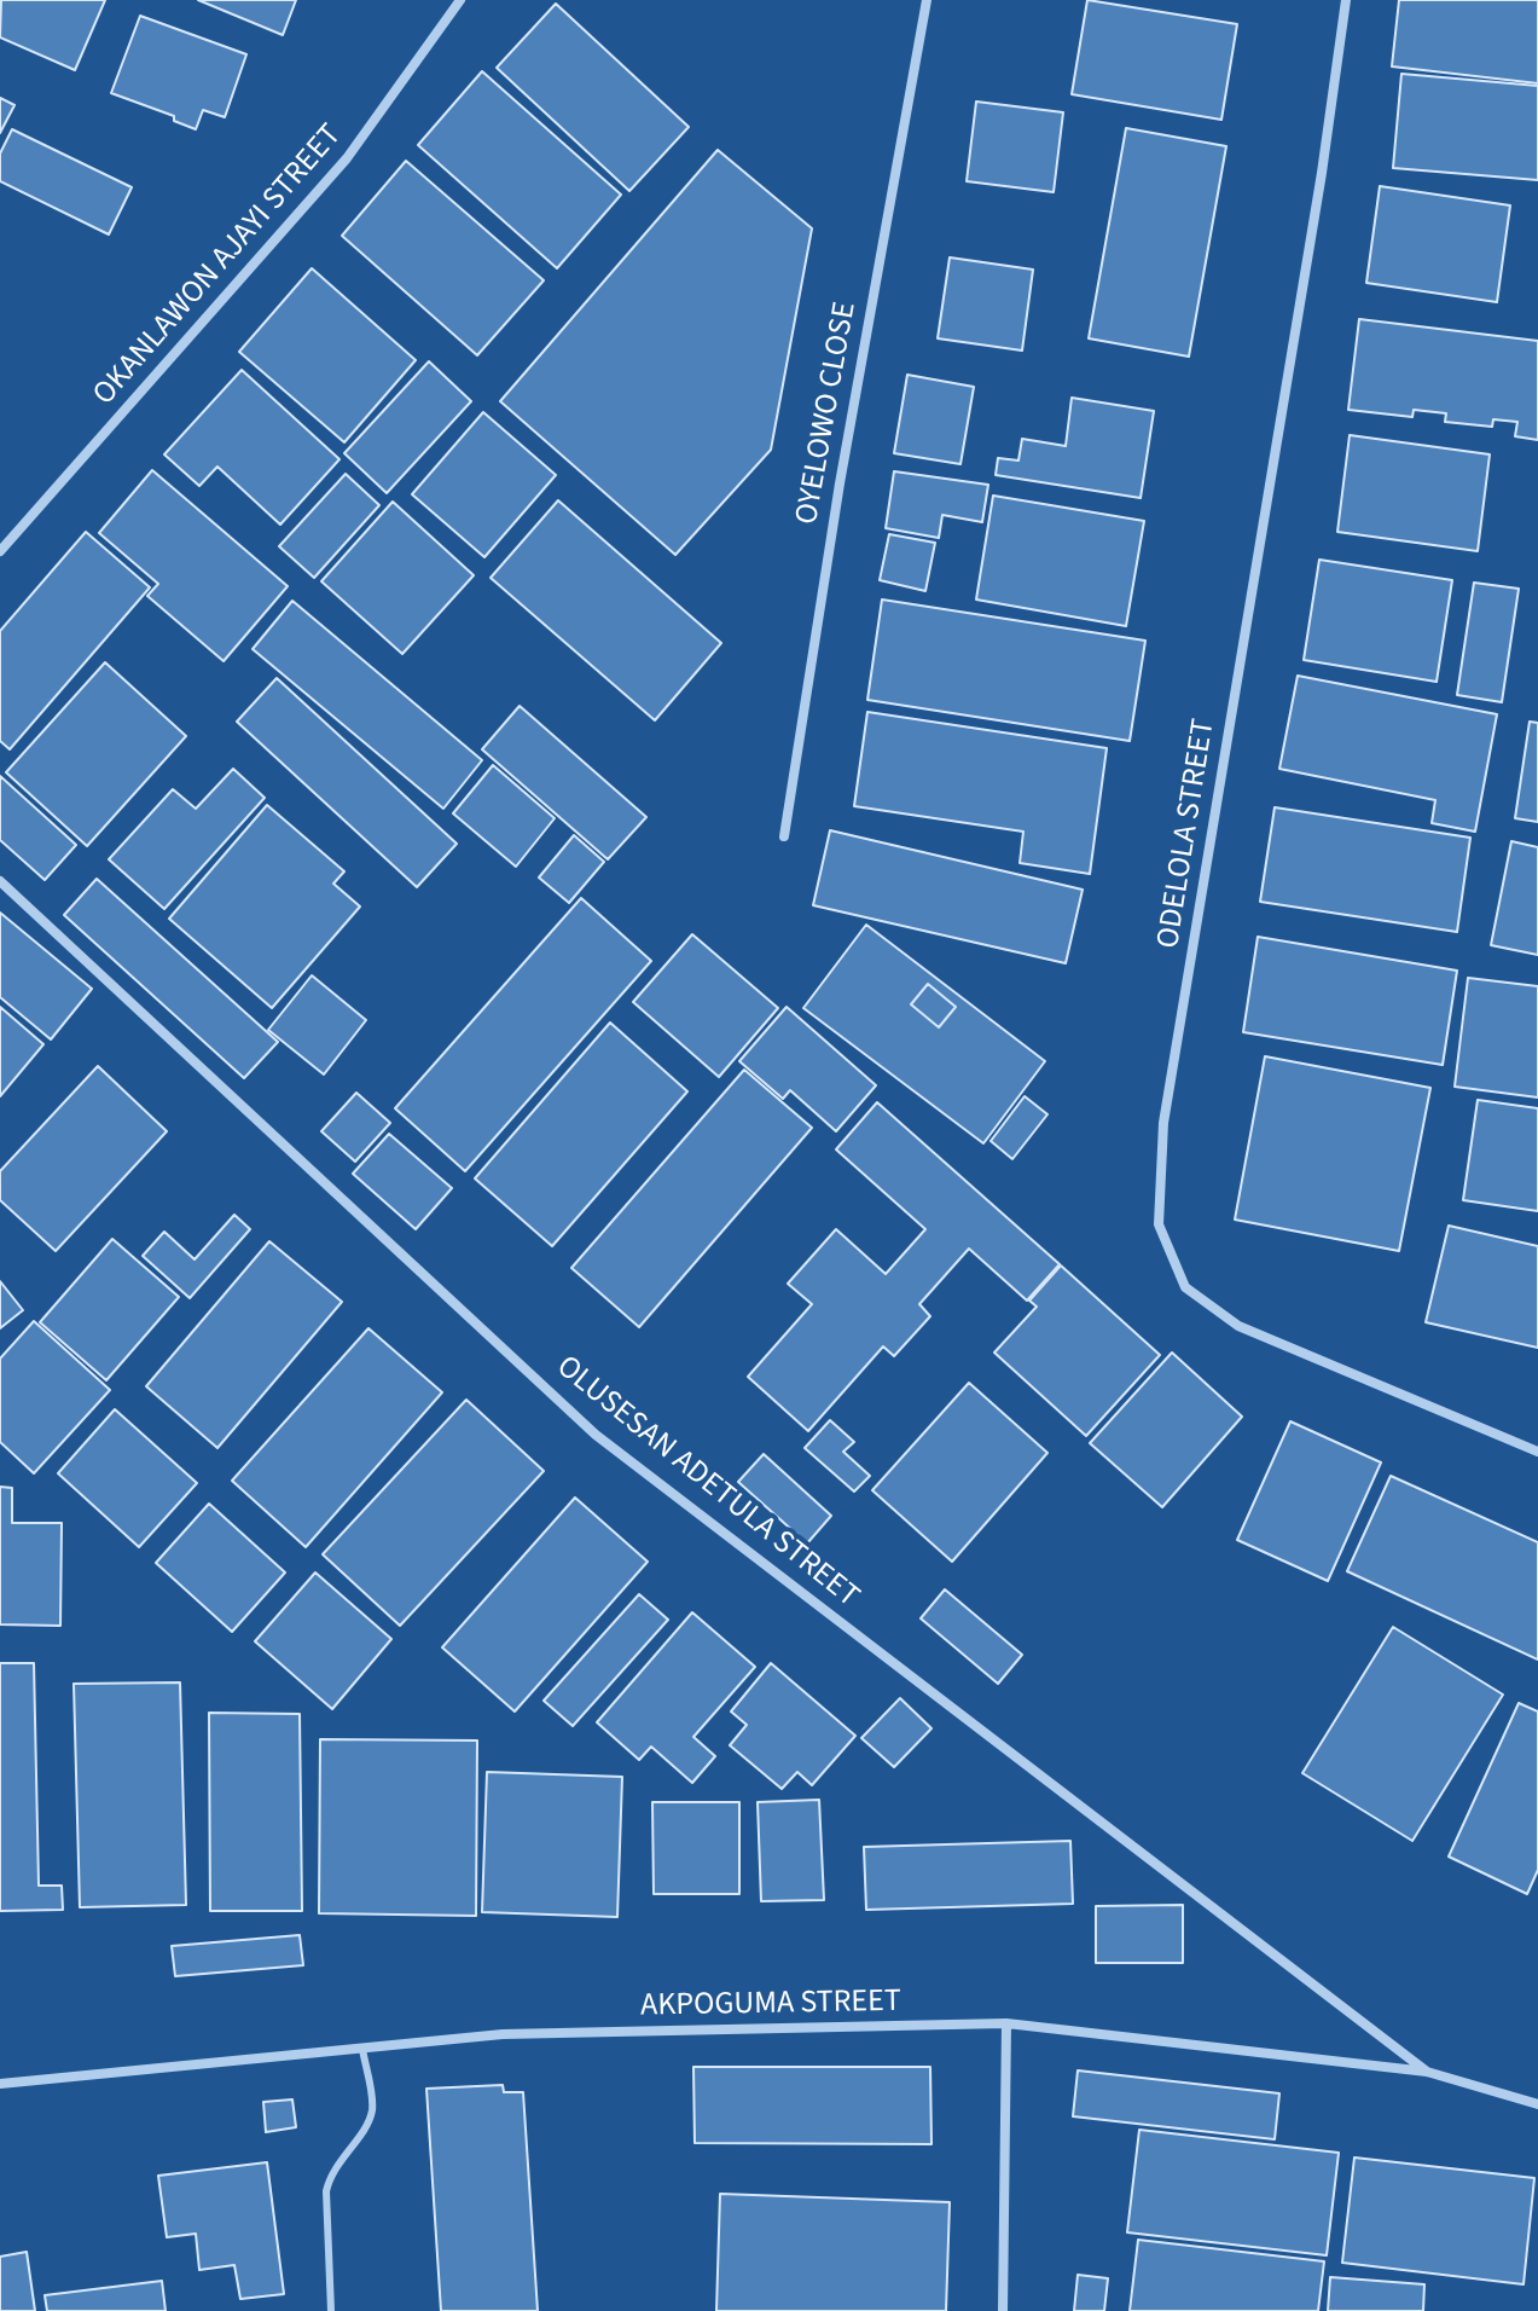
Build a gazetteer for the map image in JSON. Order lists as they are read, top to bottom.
{
  "streets": {
    "street": [
      "OKANLAWON AJAYI STREET",
      "OYELOWO CLOSE",
      "ODELOLA STREET",
      "OLUSESAN ADETULA STREET",
      "AKPOGUMA STREET"
    ]
  },
  "crossings": [
    ["OLUSESAN ADETULA STREET", "AKPOGUMA STREET"]
  ]
}
